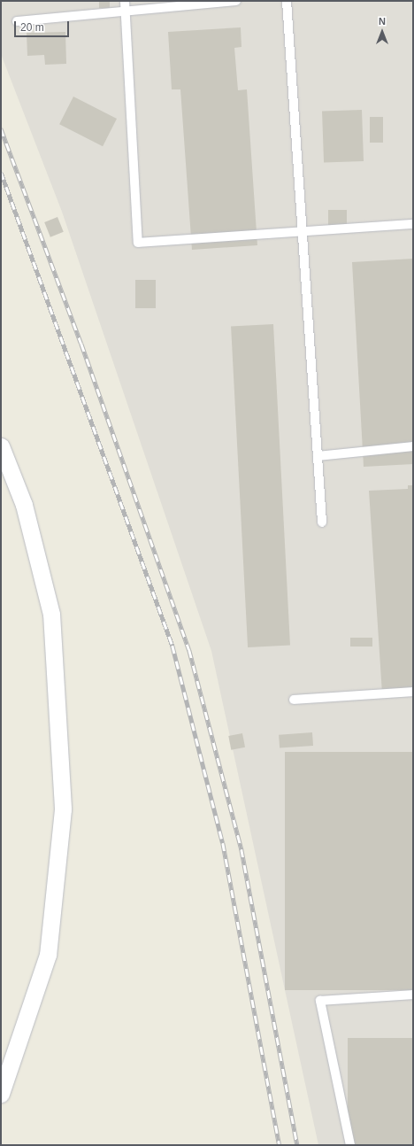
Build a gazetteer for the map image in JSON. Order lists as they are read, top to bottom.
{
  "scale_bar": "20 m",
  "north": "top"
}
